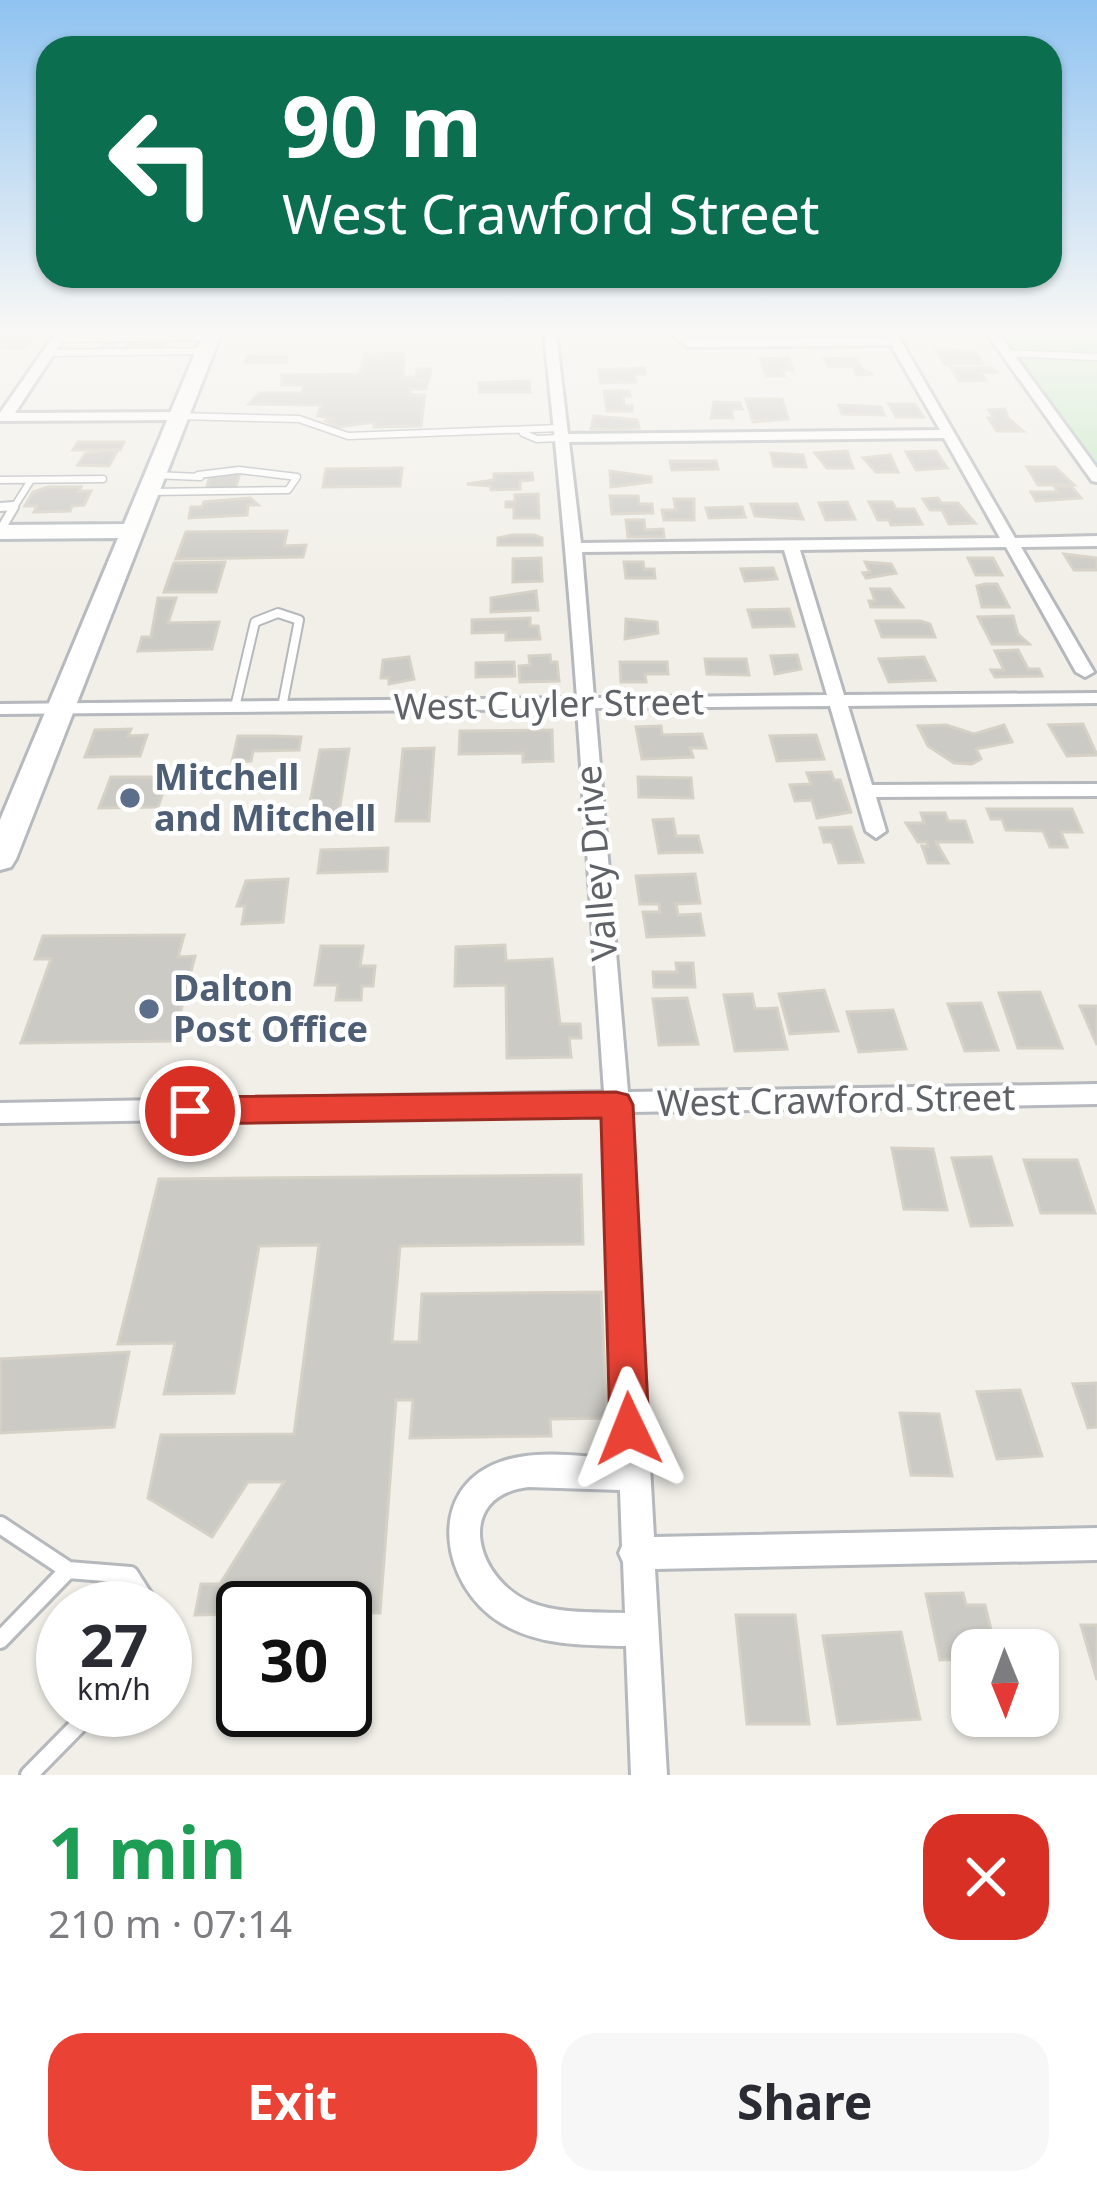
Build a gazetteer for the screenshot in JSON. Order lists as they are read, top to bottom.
{
  "streets": {
    "street": ["West Cuyler Street", "Valley Drive", "West Crawford Street"]
  },
  "crossings": [
    ["West Cuyler Street", "Valley Drive"],
    ["Valley Drive", "West Crawford Street"]
  ],
  "places": ["Mitchell and Mitchell", "Dalton Post Office"],
  "north": "bottom",
  "page": {
    "turn": ["90 m", "West Crawford Street"],
    "speed": "27 km/h",
    "limit": "30",
    "heading": ["1 min", "210 m · 07:14"],
    "buttons": ["Exit", "Share"]
  }
}
